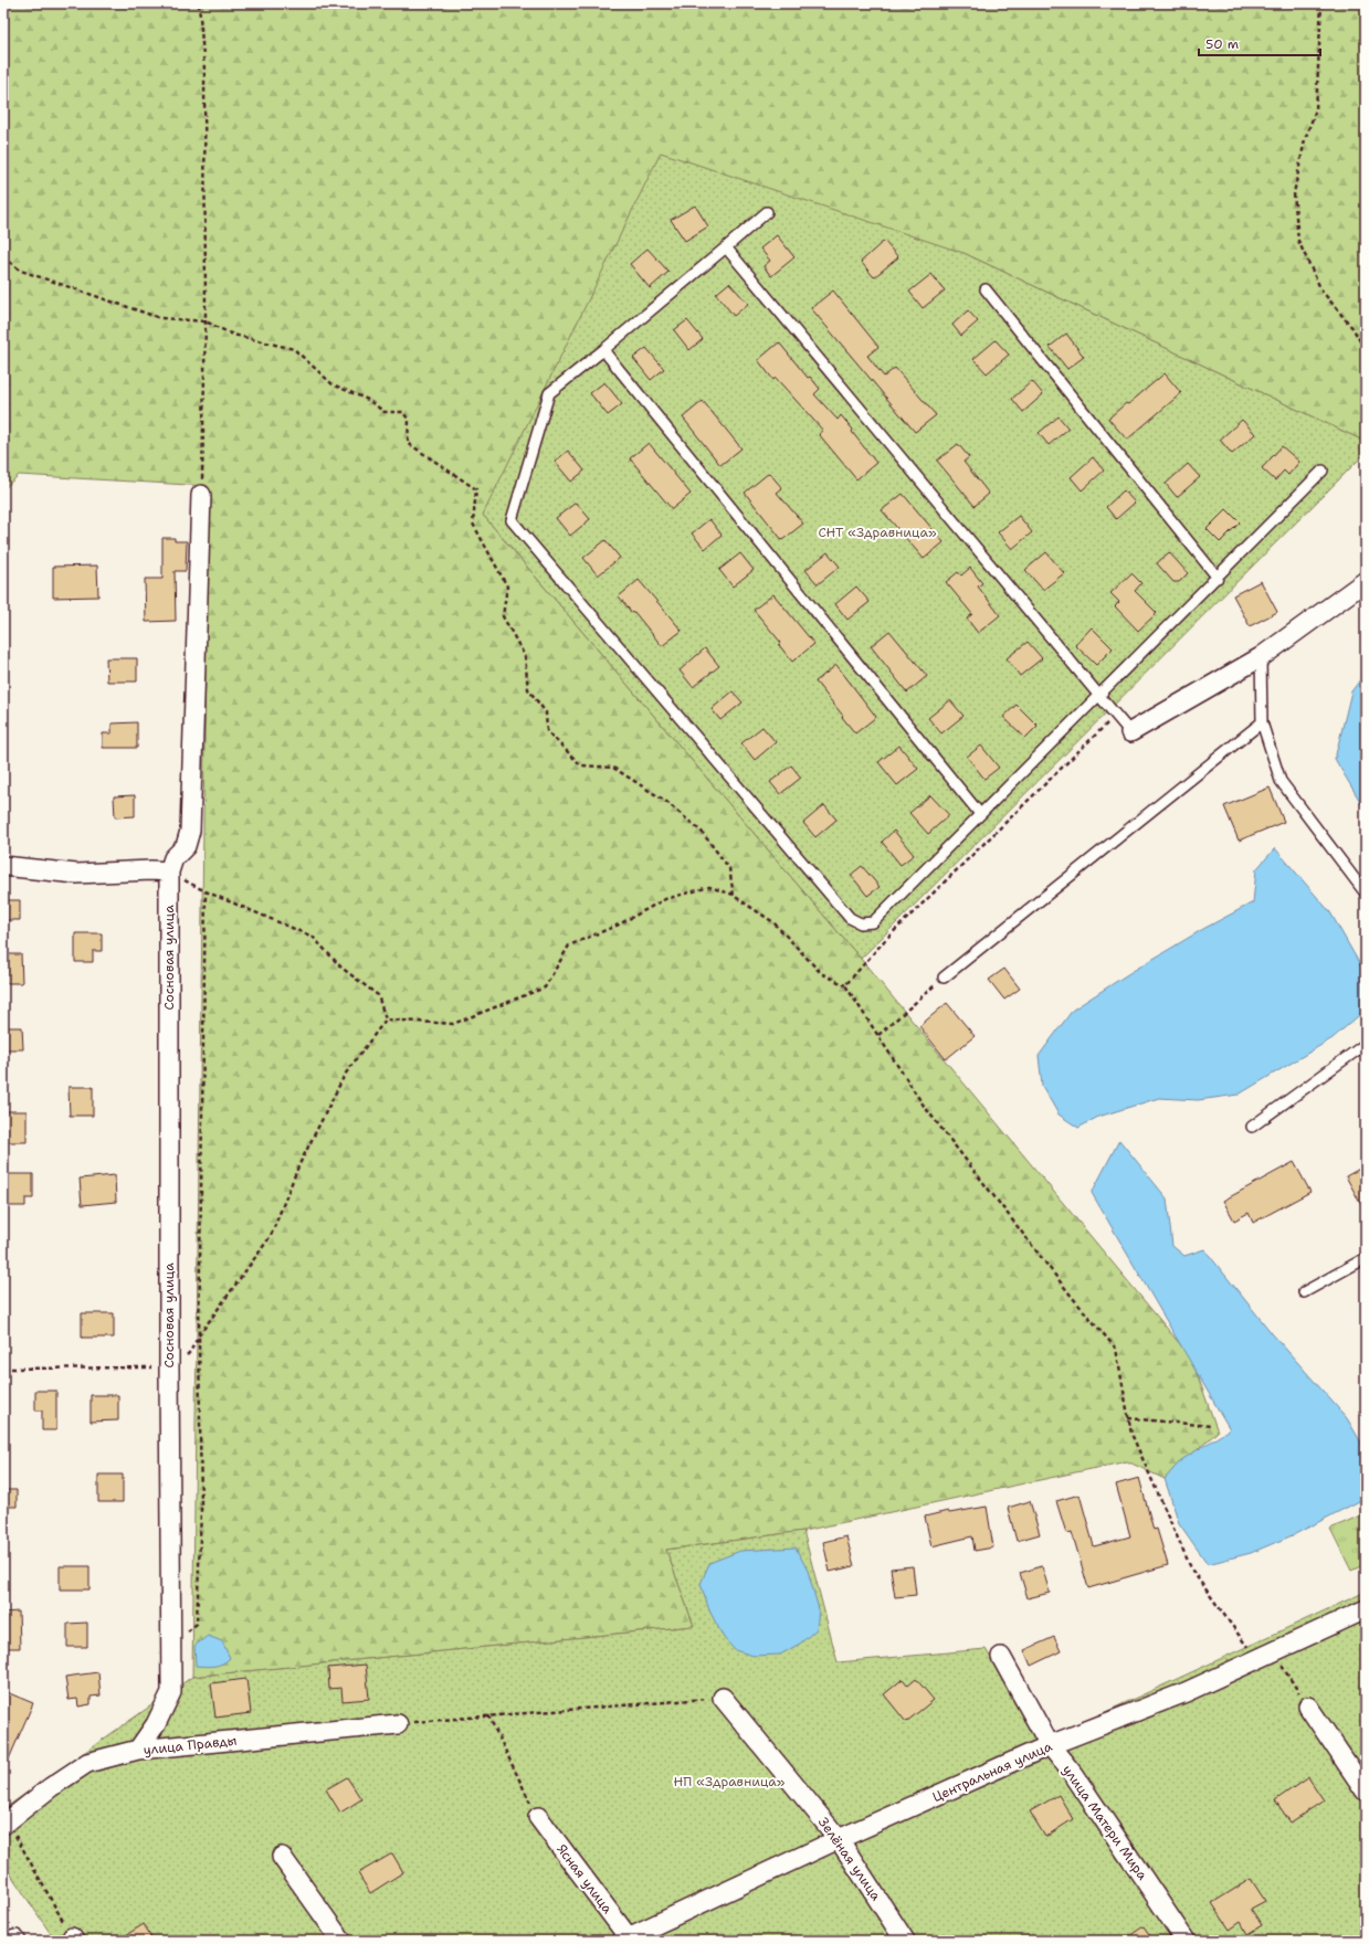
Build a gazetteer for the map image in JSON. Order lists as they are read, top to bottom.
{
  "streets": {
    "street": [
      "Сосновая улица",
      "улица Правды",
      "Центральная улица",
      "улица Матери Мира",
      "Зелёная улица",
      "Ясная улица"
    ]
  },
  "crossings": [
    ["Сосновая улица", "улица Правды"],
    ["Центральная улица", "улица Матери Мира"],
    ["Центральная улица", "Зелёная улица"],
    ["Центральная улица", "Ясная улица"]
  ],
  "parks": ["СНТ «Здравница»", "НП «Здравница»"],
  "scale_bar": "50 m"
}
